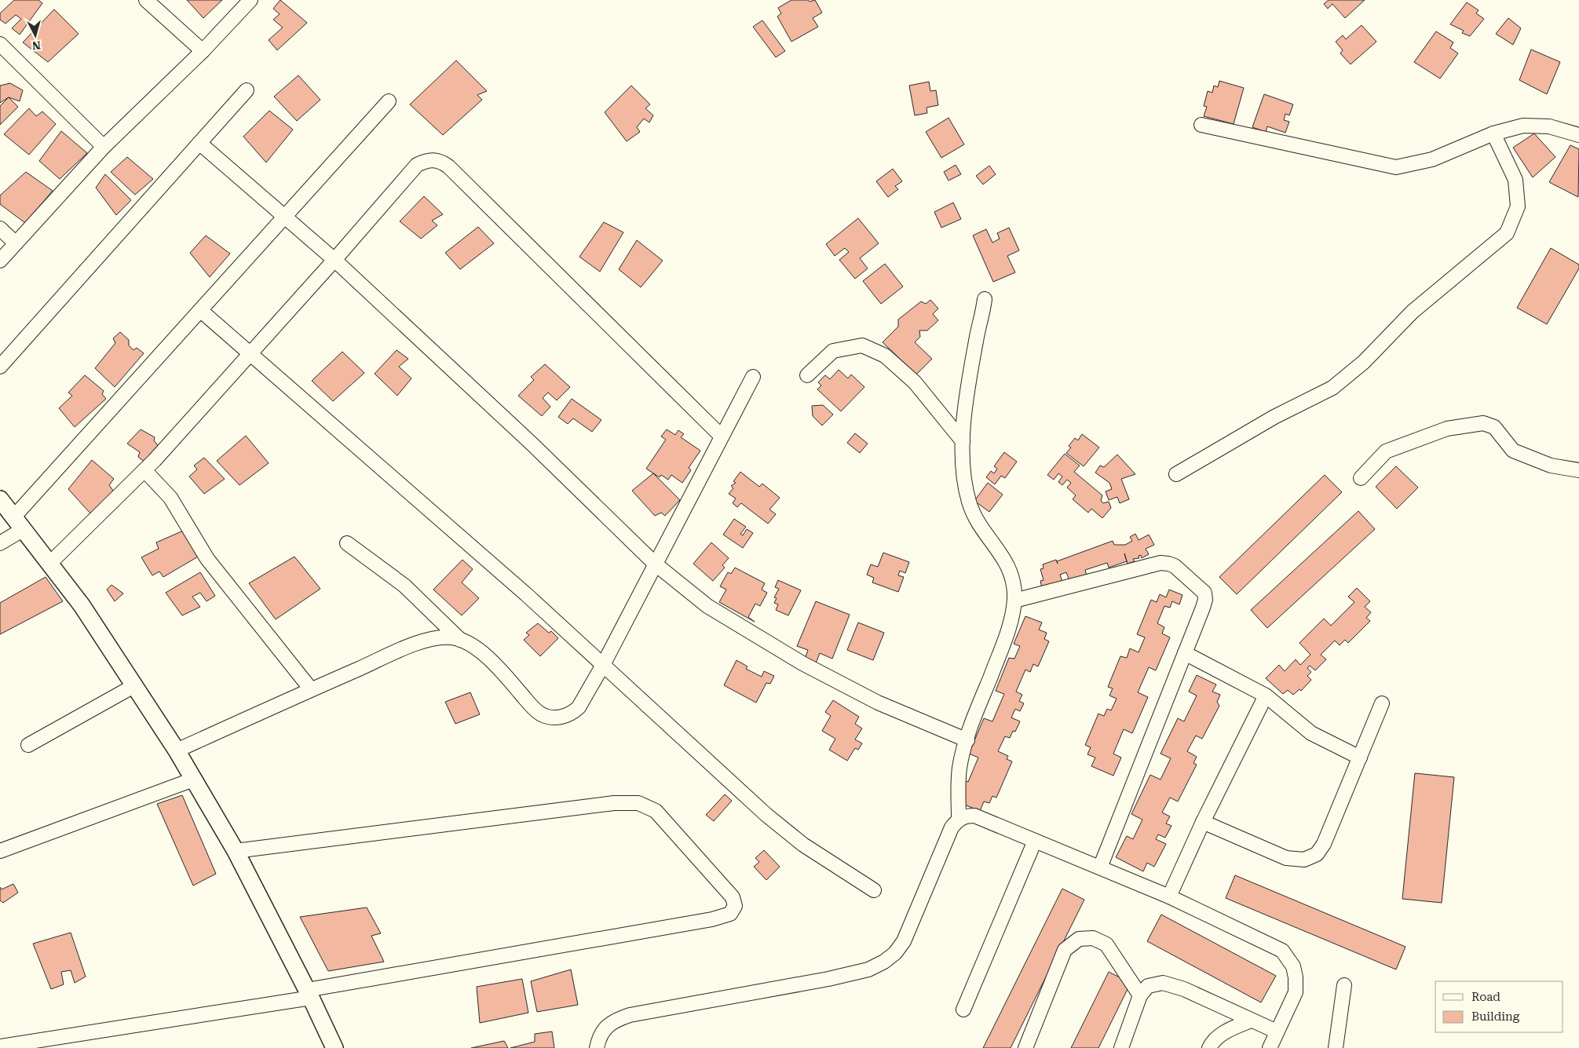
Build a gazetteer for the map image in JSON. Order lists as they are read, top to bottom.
{
  "legend": ["Road", "Building"],
  "north": "bottom"
}
